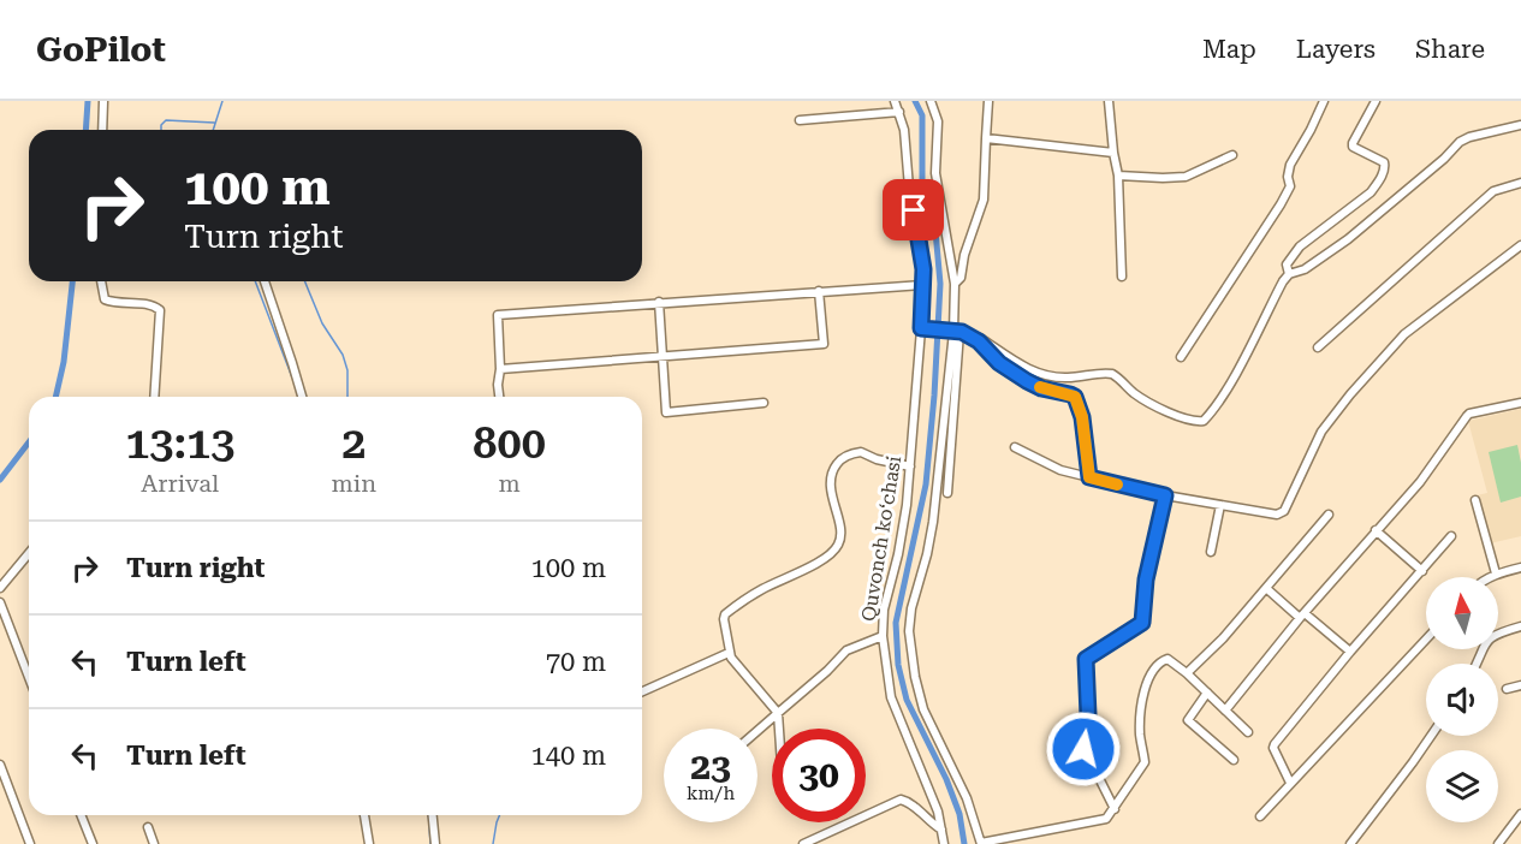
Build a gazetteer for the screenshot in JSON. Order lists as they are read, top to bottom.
{
  "streets": {
    "street": ["Quvonch koʻchasi"]
  },
  "north": "top",
  "page": {
    "header": "GoPilot",
    "nav": ["Map", "Layers", "Share"],
    "turn": ["100 m", "Turn right"],
    "eta": [
      "13:13",
      "Arrival",
      "2",
      "min",
      "800",
      "m"
    ],
    "list": [
      {
        "name": "Turn right",
        "value": "100 m"
      },
      {
        "name": "Turn left",
        "value": "70 m"
      },
      {
        "name": "Turn left",
        "value": "140 m"
      }
    ],
    "speed": "23 km/h",
    "limit": "30"
  }
}
